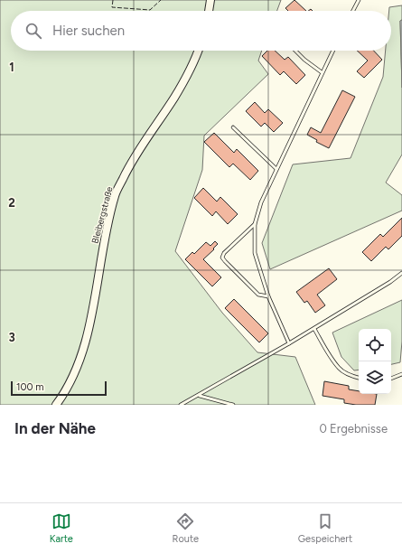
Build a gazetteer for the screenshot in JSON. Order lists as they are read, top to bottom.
{
  "streets": {
    "street": ["Bleibergstraße"]
  },
  "scale_bar": "100 m",
  "page": {
    "search": "Hier suchen",
    "scale": "100 m",
    "heading": ["In der Nähe", "0 Ergebnisse"],
    "nav": ["Karte", "Route", "Gespeichert"]
  },
  "grid": {
    "rows": ["1", "2", "3"]
  }
}
